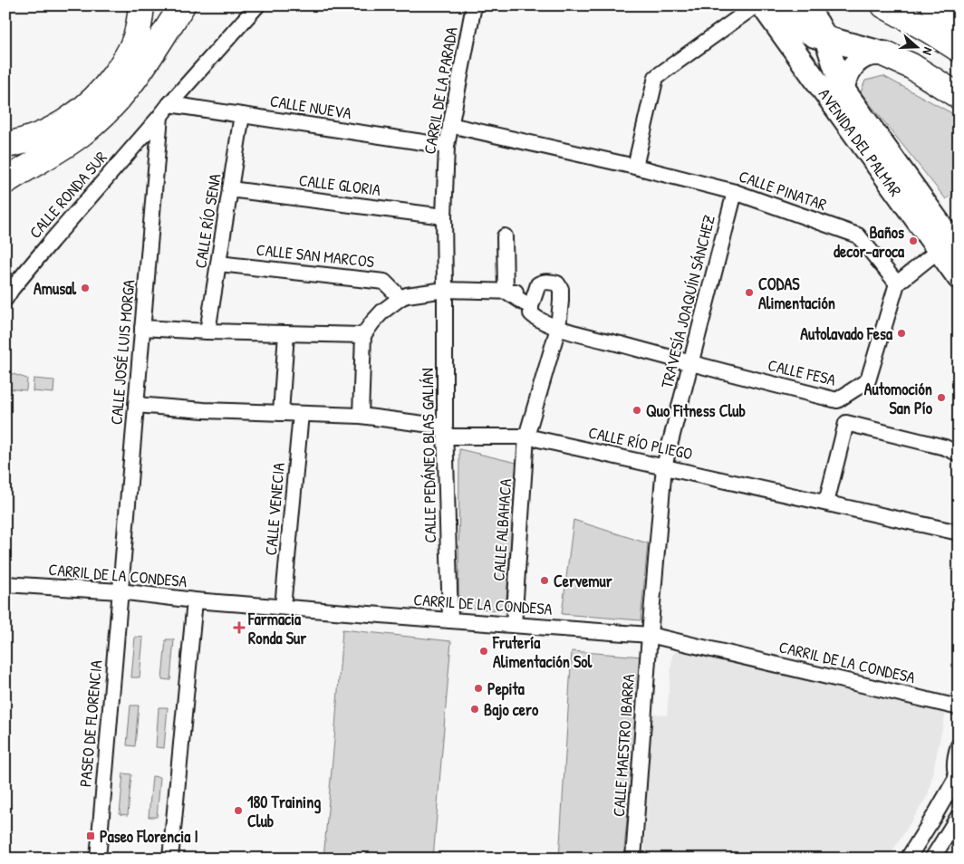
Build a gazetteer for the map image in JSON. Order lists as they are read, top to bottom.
{
  "streets": {
    "main road": ["AVENIDA DEL PALMAR"],
    "street": [
      "CARRIL DE LA PARADA",
      "CALLE NUEVA",
      "CALLE GLORIA",
      "CALLE PINATAR",
      "CALLE RONDA SUR",
      "CALLE RÍO SENA",
      "CALLE SAN MARCOS",
      "TRAVESÍA JOAQUÍN SÁNCHEZ",
      "CALLE JOSÉ LUIS MORGA",
      "CALLE FESA",
      "CALLE RÍO PLIEGO",
      "CALLE PEDÁNEO BLAS GALIÁN",
      "CALLE VENECIA",
      "CALLE ALBAHACA",
      "CARRIL DE LA CONDESA",
      "PASEO DE FLORENCIA",
      "CALLE MAESTRO IBARRA"
    ]
  },
  "crossings": [
    ["CARRIL DE LA PARADA", "CALLE NUEVA"],
    ["CARRIL DE LA PARADA", "CALLE GLORIA"],
    ["CARRIL DE LA PARADA", "CALLE PINATAR"],
    ["CARRIL DE LA PARADA", "CALLE PEDÁNEO BLAS GALIÁN"],
    ["CALLE NUEVA", "CALLE RONDA SUR"],
    ["CALLE NUEVA", "CALLE RÍO SENA"],
    ["CALLE GLORIA", "CALLE RÍO SENA"],
    ["CALLE PINATAR", "TRAVESÍA JOAQUÍN SÁNCHEZ"],
    ["CALLE PINATAR", "CALLE FESA"],
    ["CALLE RONDA SUR", "CALLE JOSÉ LUIS MORGA"],
    ["CALLE RÍO SENA", "CALLE SAN MARCOS"],
    ["TRAVESÍA JOAQUÍN SÁNCHEZ", "CALLE FESA"],
    ["TRAVESÍA JOAQUÍN SÁNCHEZ", "CALLE RÍO PLIEGO"],
    ["TRAVESÍA JOAQUÍN SÁNCHEZ", "CARRIL DE LA CONDESA"],
    ["TRAVESÍA JOAQUÍN SÁNCHEZ", "CALLE MAESTRO IBARRA"],
    ["CALLE JOSÉ LUIS MORGA", "CALLE RÍO PLIEGO"],
    ["CALLE JOSÉ LUIS MORGA", "CARRIL DE LA CONDESA"],
    ["CALLE JOSÉ LUIS MORGA", "PASEO DE FLORENCIA"],
    ["CALLE FESA", "CALLE ALBAHACA"],
    ["CALLE RÍO PLIEGO", "CALLE PEDÁNEO BLAS GALIÁN"],
    ["CALLE RÍO PLIEGO", "CALLE VENECIA"],
    ["CALLE RÍO PLIEGO", "CALLE ALBAHACA"],
    ["CALLE PEDÁNEO BLAS GALIÁN", "CARRIL DE LA CONDESA"],
    ["CALLE VENECIA", "CARRIL DE LA CONDESA"],
    ["CALLE ALBAHACA", "CARRIL DE LA CONDESA"],
    ["CARRIL DE LA CONDESA", "PASEO DE FLORENCIA"],
    ["CARRIL DE LA CONDESA", "CALLE MAESTRO IBARRA"]
  ],
  "places": {
    "other": [
      "Baños decor-aroca",
      "Amusal",
      "CODAS Alimentación",
      "Autolavado Fesa",
      "Automoción San Pío",
      "Quo Fitness Club",
      "Cervemur",
      "Frutería Alimentación Sol",
      "Pepita",
      "Bajo cero",
      "180 Training Club"
    ],
    "health": ["Farmacia Ronda Sur"],
    "transit": ["Paseo Florencia I"]
  },
  "north": "right"
}
